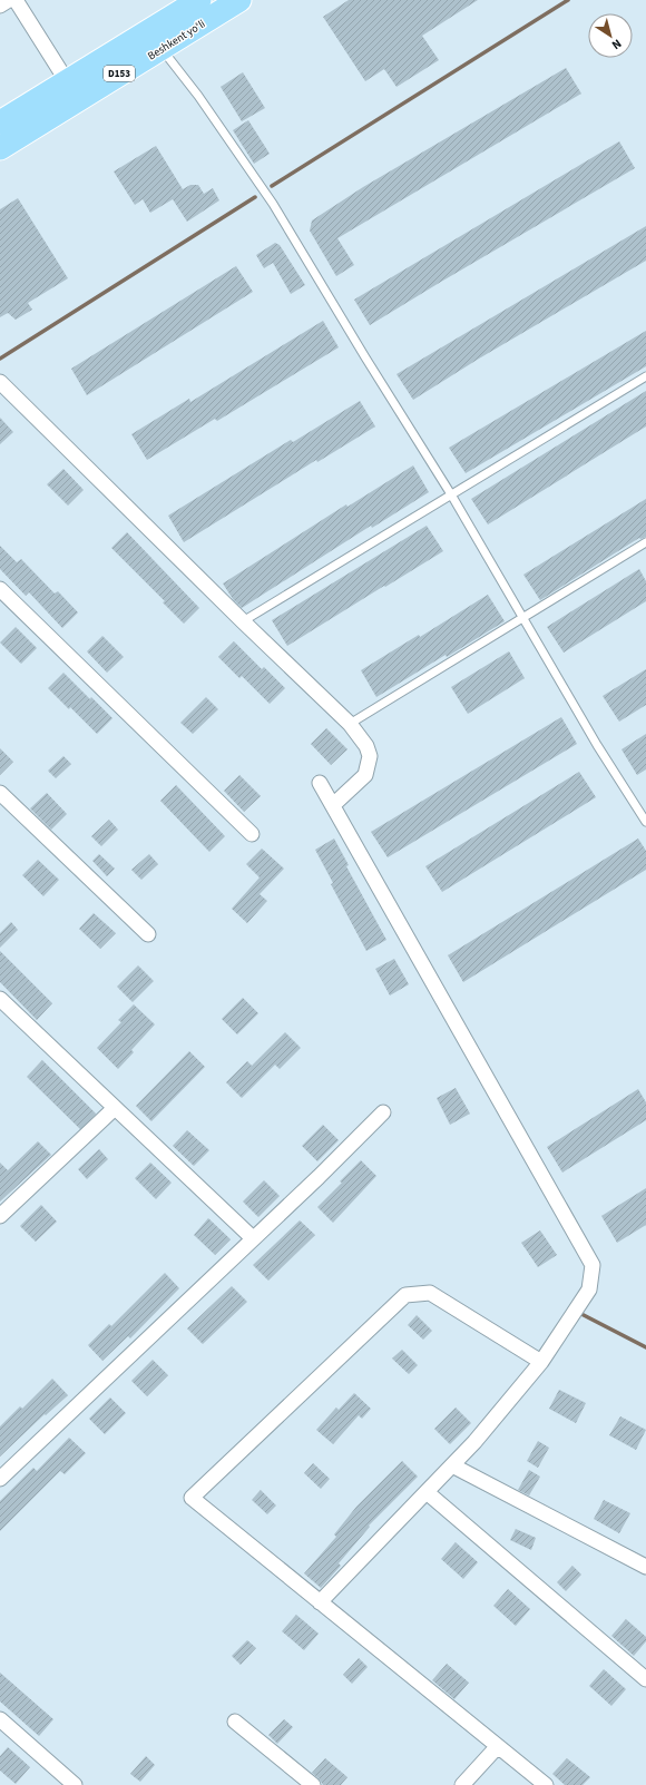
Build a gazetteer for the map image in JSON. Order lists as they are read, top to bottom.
{
  "streets": {
    "main road": ["Beshkent yoʻli", "D153"]
  },
  "north": "bottom right"
}
